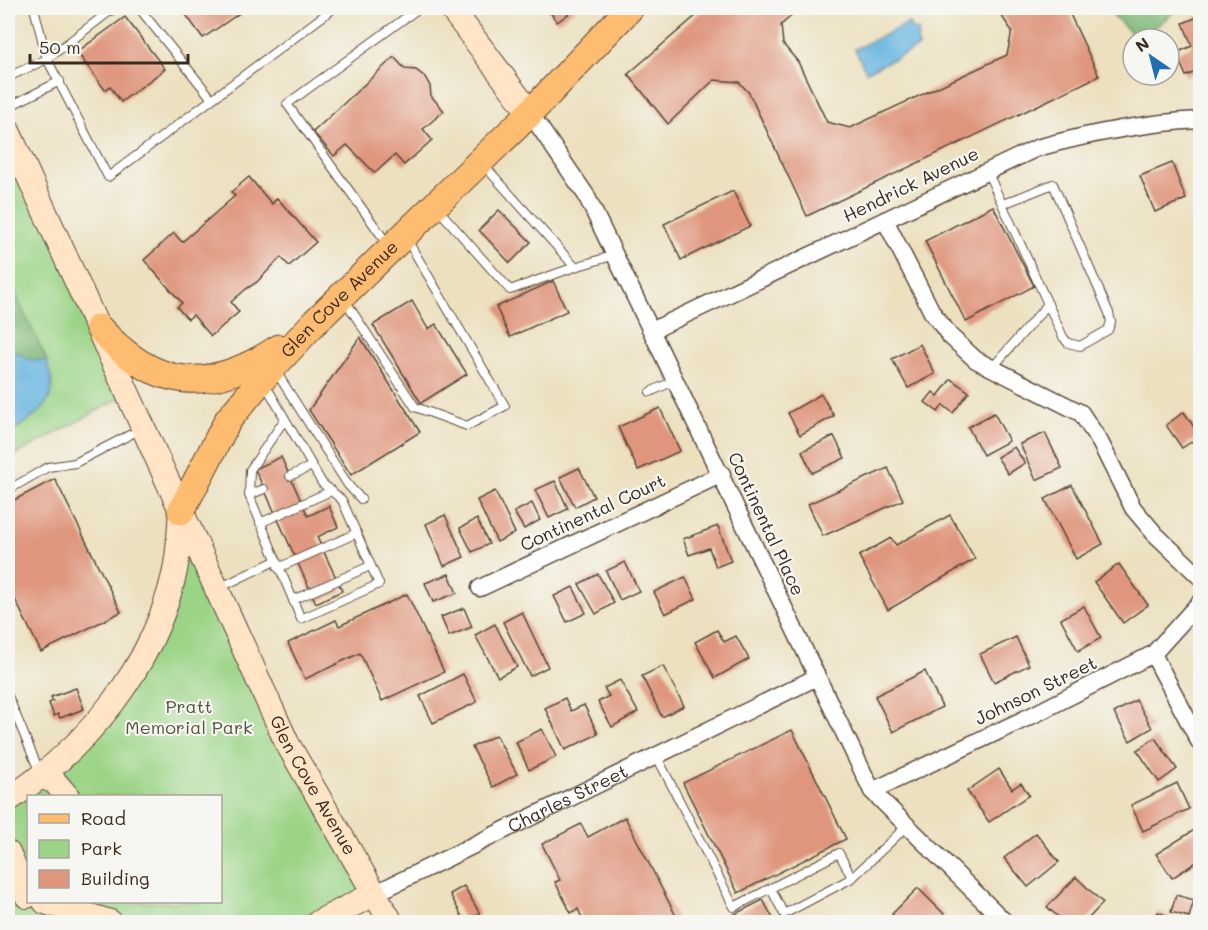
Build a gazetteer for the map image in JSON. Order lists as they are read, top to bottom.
{
  "streets": {
    "main road": ["Glen Cove Avenue", "Charles Street"],
    "street": [
      "Hendrick Avenue",
      "Continental Court",
      "Continental Place",
      "Johnson Street"
    ]
  },
  "crossings": [
    ["Hendrick Avenue", "Continental Place"],
    ["Glen Cove Avenue", "Continental Place"],
    ["Glen Cove Avenue", "Charles Street"],
    ["Continental Court", "Continental Place"],
    ["Continental Place", "Johnson Street"],
    ["Continental Place", "Charles Street"]
  ],
  "parks": ["Pratt Memorial Park"],
  "legend": ["Road", "Park", "Building"],
  "scale_bar": "50 m",
  "north": "top left"
}
